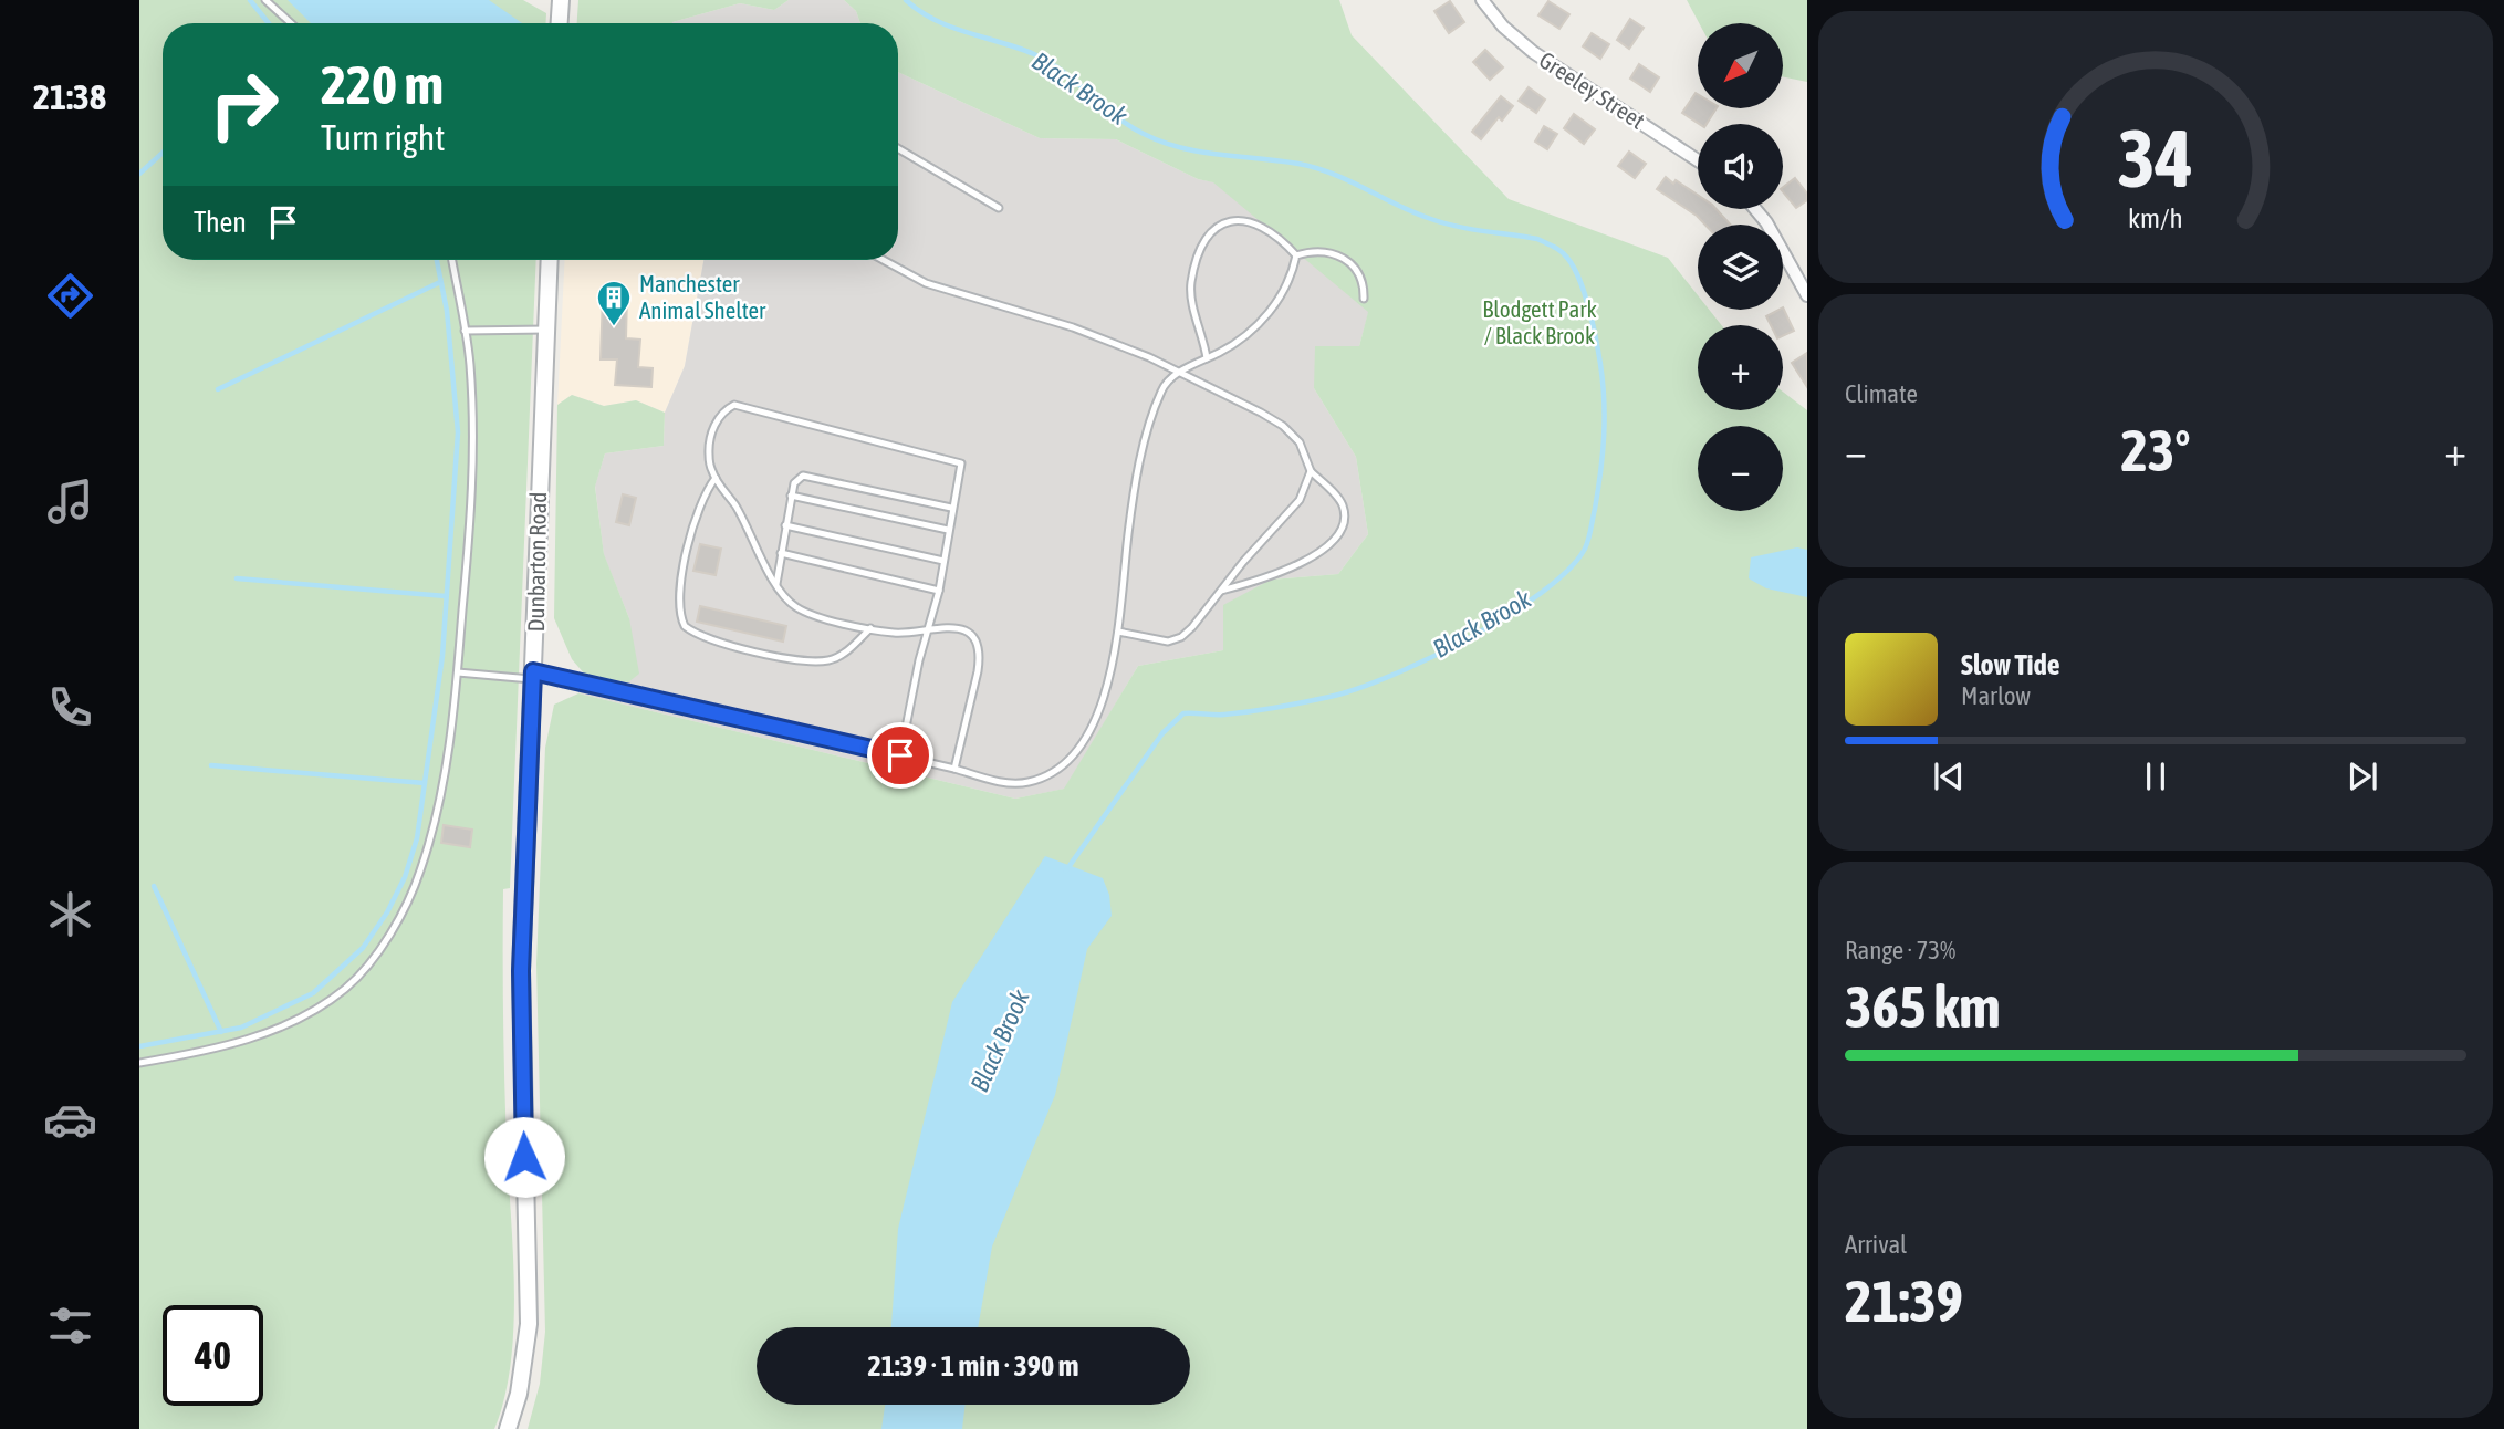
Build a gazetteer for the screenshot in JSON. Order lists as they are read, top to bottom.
{
  "streets": {
    "street": ["Greeley Street", "Dunbarton Road"]
  },
  "water": ["Black Brook"],
  "parks": ["Blodgett Park / Black Brook"],
  "places": {
    "building": ["Manchester Animal Shelter"]
  },
  "north": "bottom left",
  "page": {
    "tabs": "21:38",
    "map_buttons": ["+", "−"],
    "turn": ["220 m", "Turn right"],
    "then": "Then",
    "tile": [
      "Climate",
      ["Range · 73%", "365 km"],
      ["Arrival", "21:39"]
    ],
    "heat": ["−", "23°", "+"],
    "song": ["Slow Tide", "Marlow"],
    "limit": "40",
    "trip": "21:39 · 1 min · 390 m",
    "gauge": ["34", "km/h"]
  }
}
